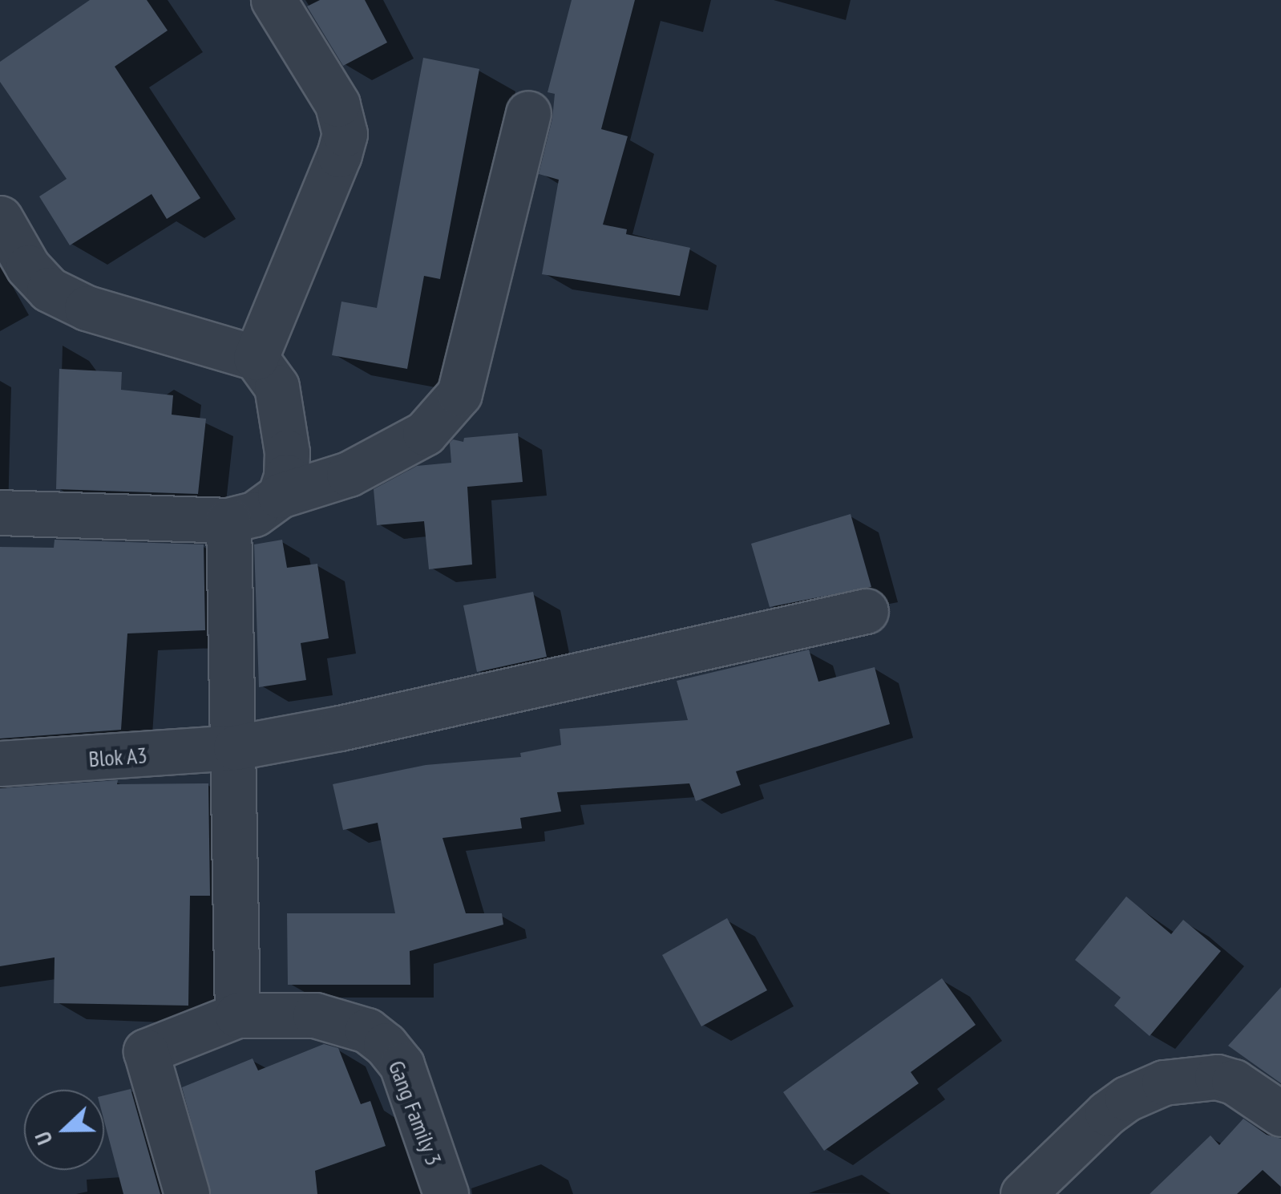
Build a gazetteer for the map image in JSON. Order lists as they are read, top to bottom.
{
  "streets": {
    "street": ["Blok A3", "Gang Family 3"]
  },
  "north": "left"
}
